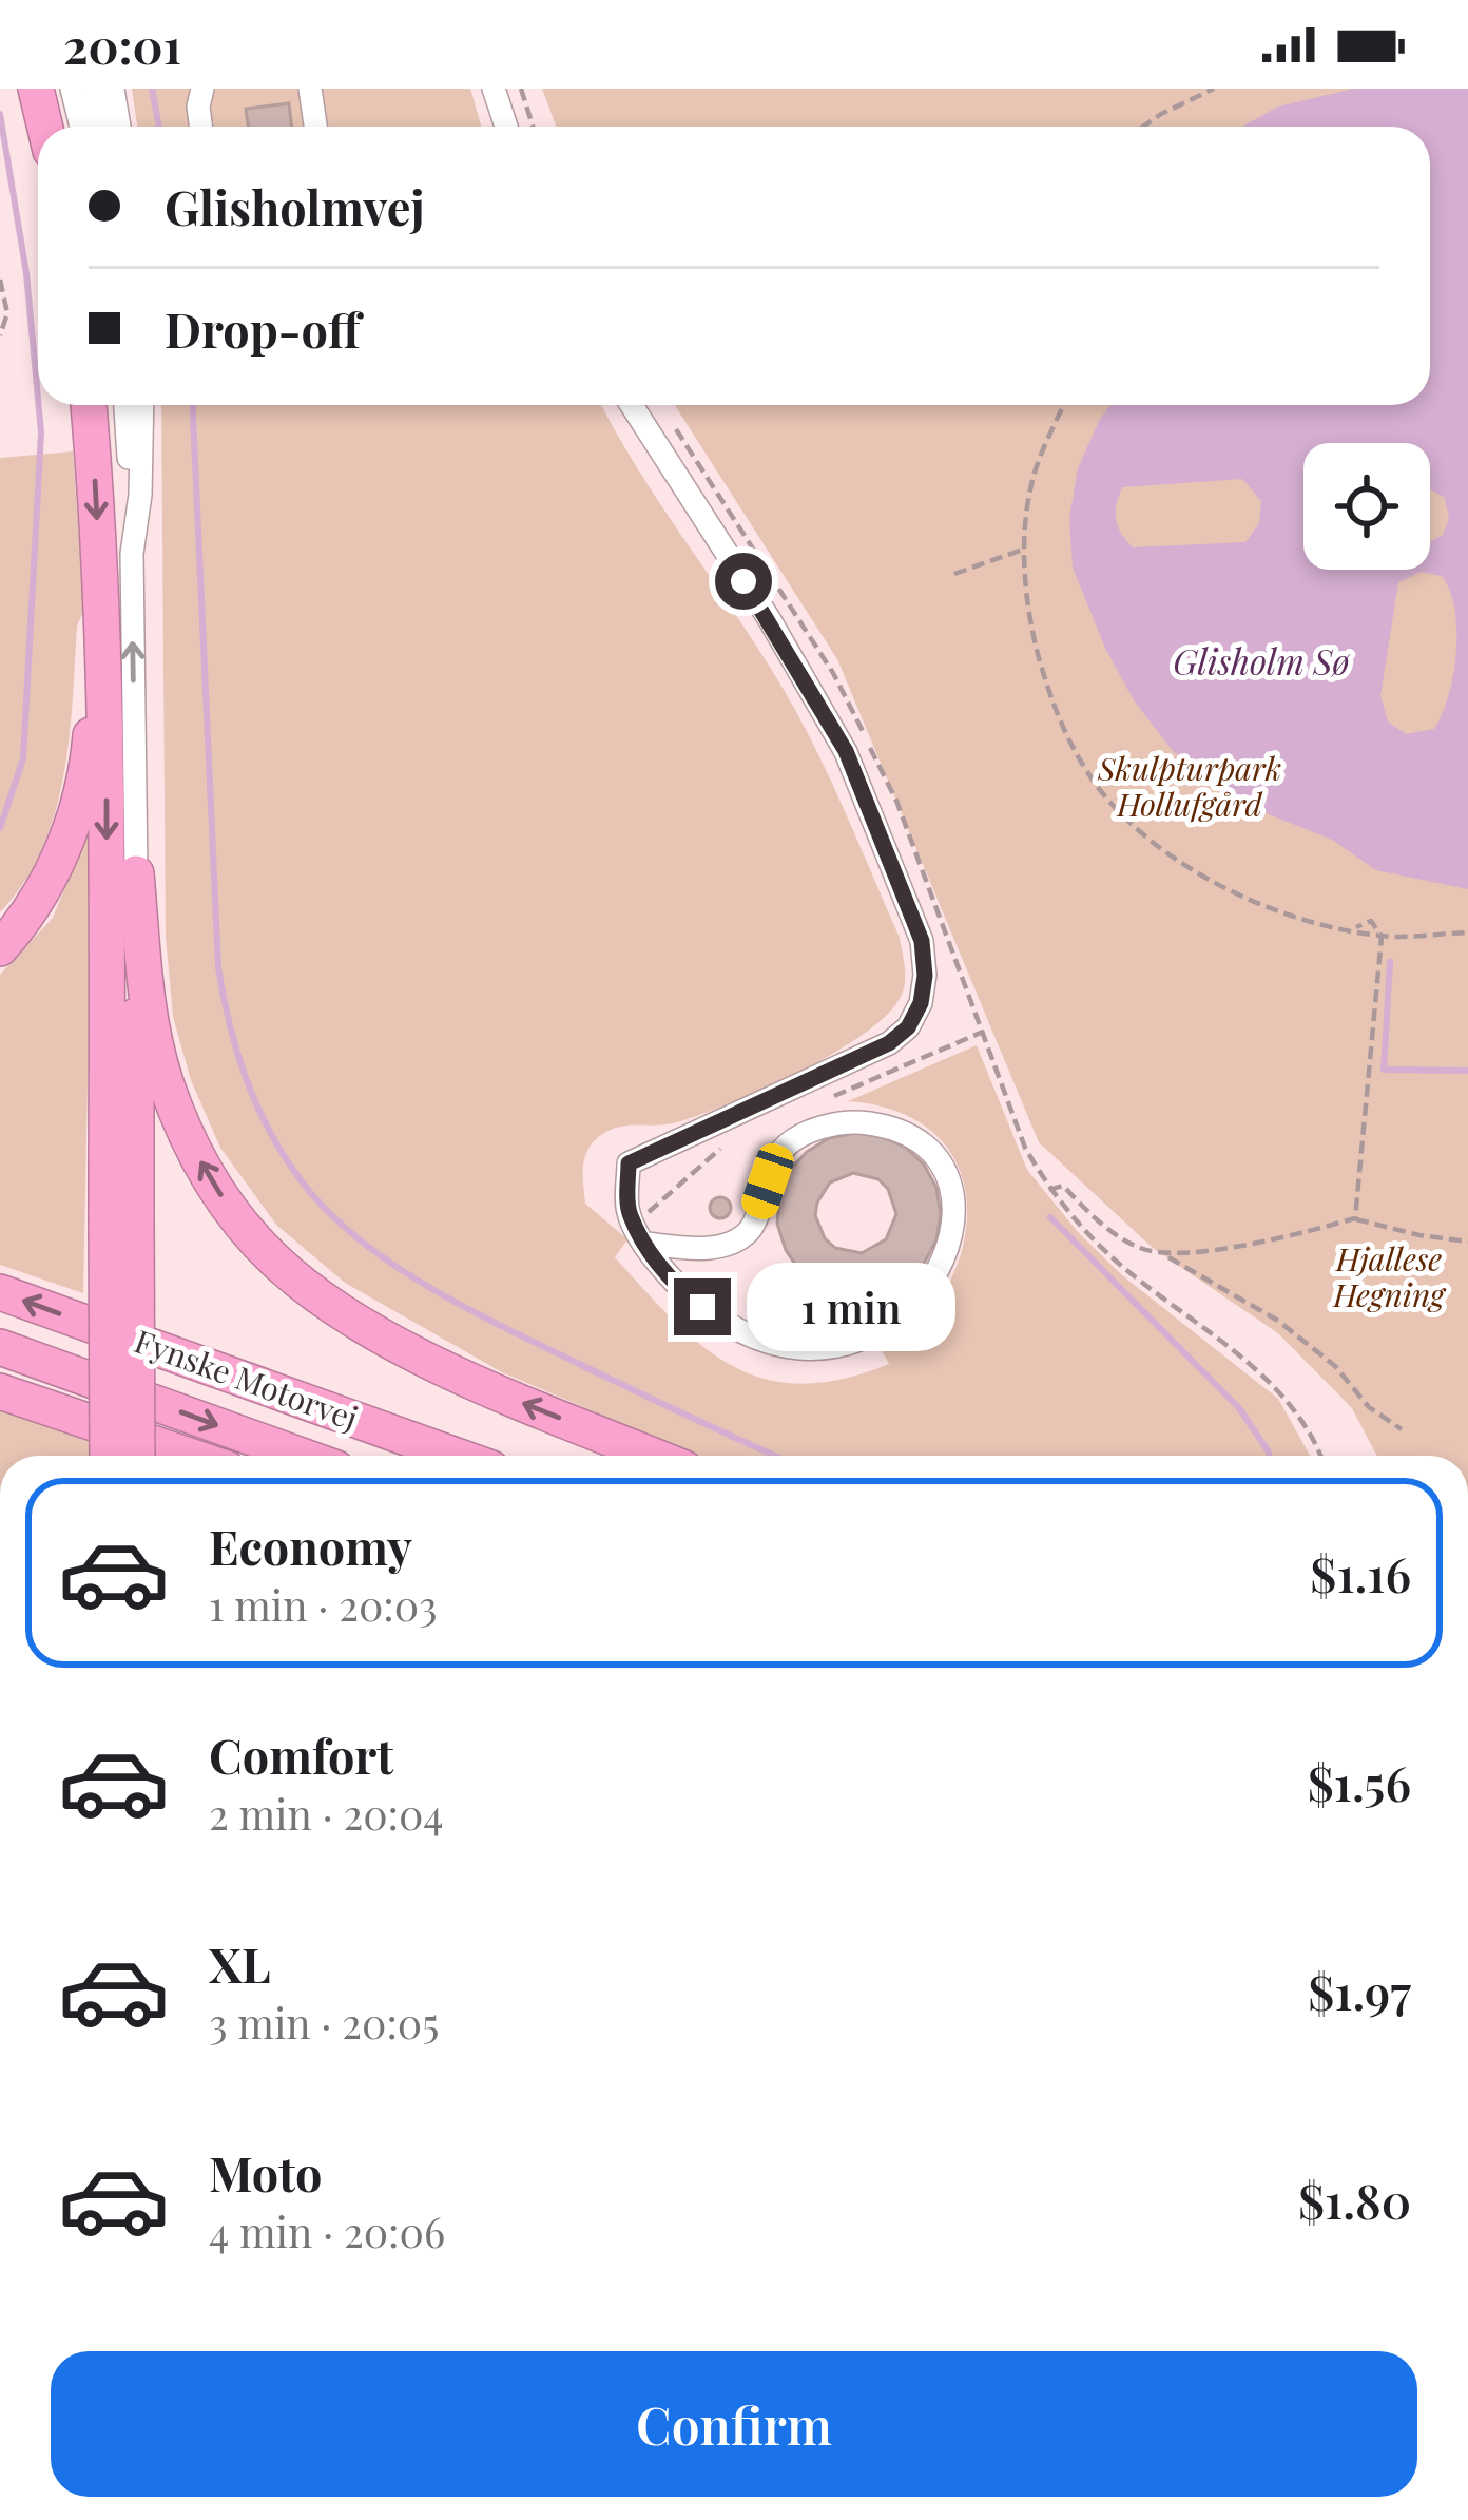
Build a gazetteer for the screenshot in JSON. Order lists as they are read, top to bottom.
{
  "streets": {
    "highway": ["Fynske Motorvej"]
  },
  "water": ["Glisholm Sø"],
  "parks": ["Skulpturpark Hollufgård", "Hjallese Hegning"],
  "page": {
    "status": "20:01",
    "banner": ["Glisholmvej", "Drop-off"],
    "bubble": "1 min",
    "list": [
      {
        "name": "Economy",
        "note": "1 min · 20:03",
        "value": "$1.16"
      },
      {
        "name": "Comfort",
        "note": "2 min · 20:04",
        "value": "$1.56"
      },
      {
        "name": "XL",
        "note": "3 min · 20:05",
        "value": "$1.97"
      },
      {
        "name": "Moto",
        "note": "4 min · 20:06",
        "value": "$1.80"
      }
    ],
    "buttons": "Confirm"
  }
}
